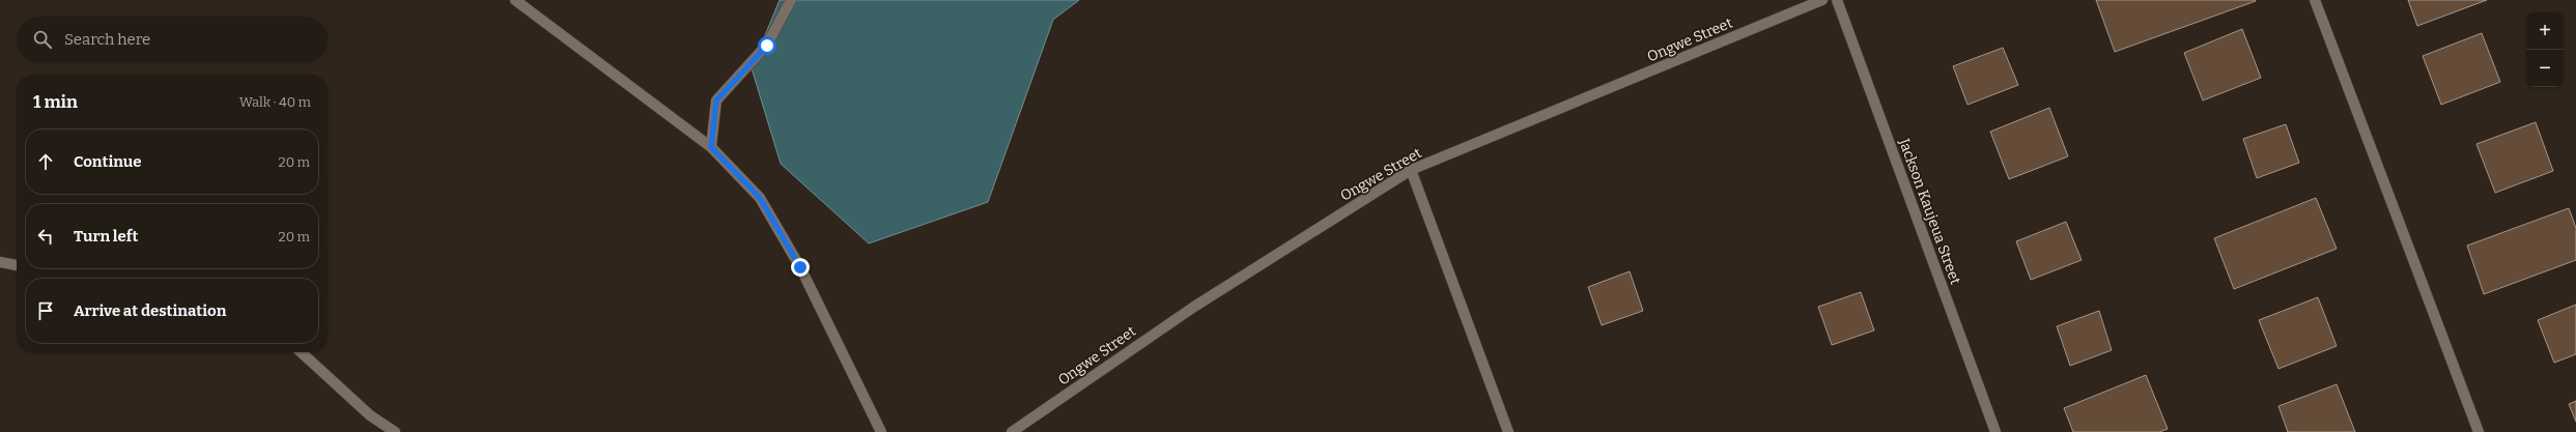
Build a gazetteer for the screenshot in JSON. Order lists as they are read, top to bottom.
{
  "streets": {
    "street": ["Ongwe Street", "Jackson Kaujeua Street"]
  },
  "page": {
    "map_buttons": ["+", "−"],
    "search": "Search here",
    "heading": ["1 min", "Walk · 40 m"],
    "list": [
      ["Continue", "20 m"],
      ["Turn left", "20 m"],
      "Arrive at destination"
    ]
  }
}
